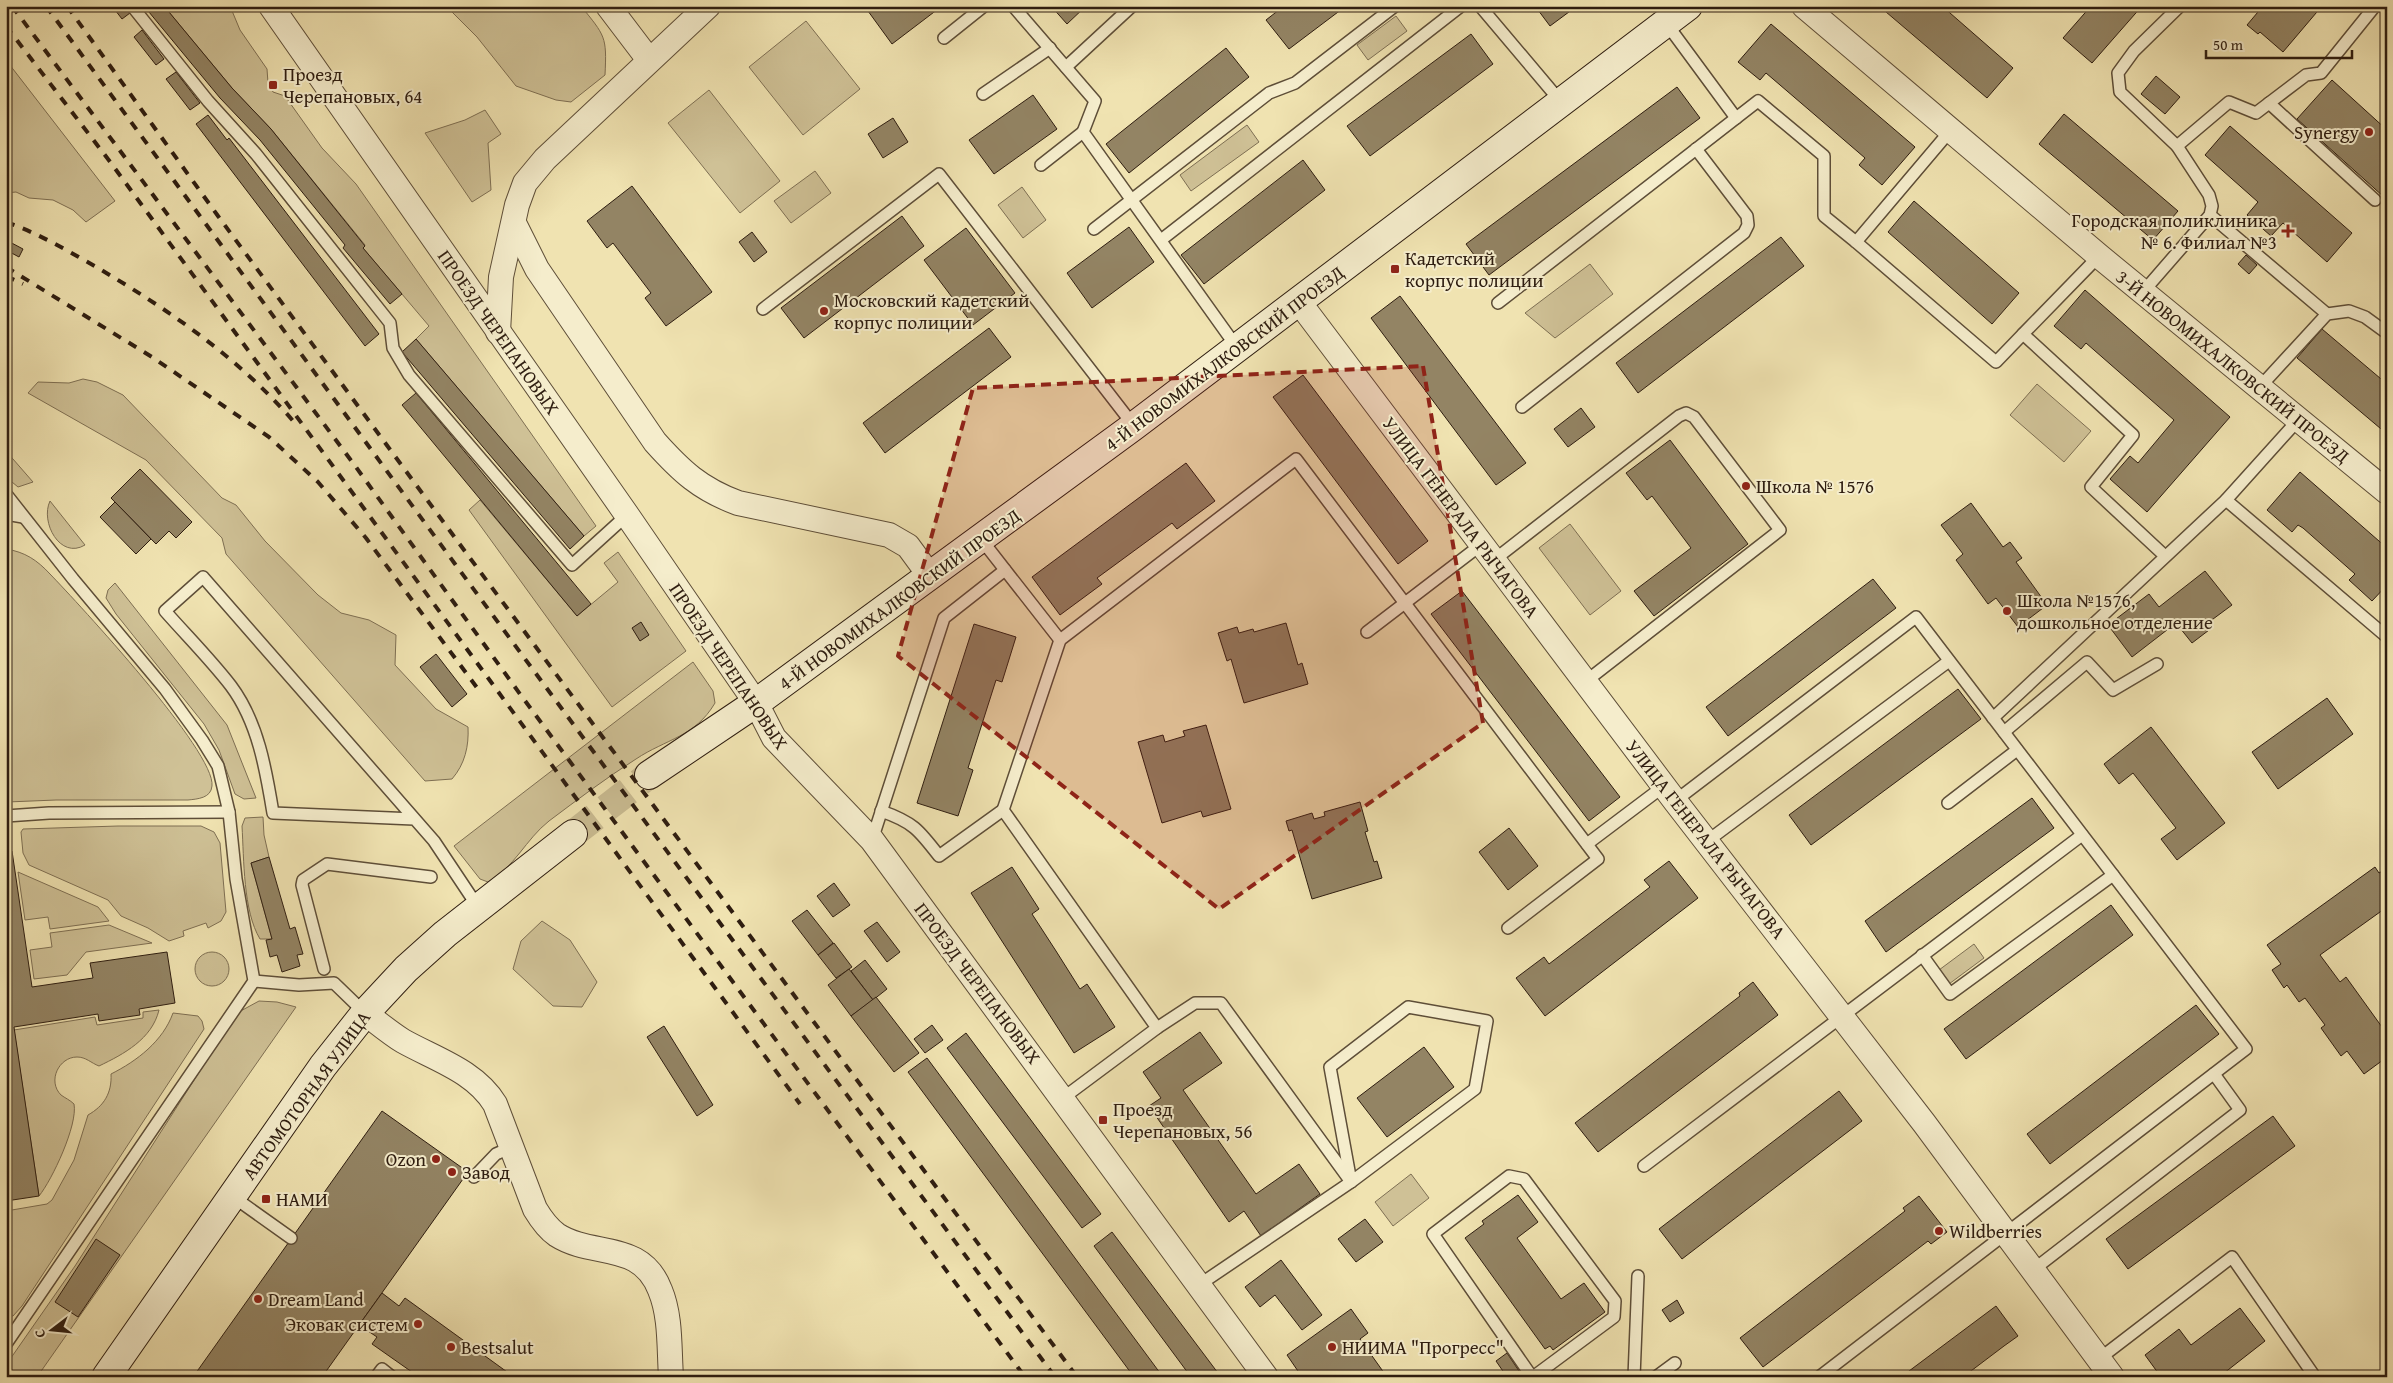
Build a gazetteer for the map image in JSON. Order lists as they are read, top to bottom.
{
  "streets": {
    "street": [
      "ПРОЕЗД ЧЕРЕПАНОВЫХ",
      "4-Й НОВОМИХАЛКОВСКИЙ ПРОЕЗД",
      "3-Й НОВОМИХАЛКОВСКИЙ ПРОЕЗД",
      "УЛИЦА ГЕНЕРАЛА РЫЧАГОВА",
      "АВТОМОТОРНАЯ УЛИЦА"
    ]
  },
  "crossings": [
    ["ПРОЕЗД ЧЕРЕПАНОВЫХ", "4-Й НОВОМИХАЛКОВСКИЙ ПРОЕЗД"],
    ["4-Й НОВОМИХАЛКОВСКИЙ ПРОЕЗД", "УЛИЦА ГЕНЕРАЛА РЫЧАГОВА"]
  ],
  "places": {
    "transit": [
      "Проезд Черепановых, 64",
      "Кадетский корпус полиции",
      "Проезд Черепановых, 56",
      "НАМИ"
    ],
    "other": [
      "Synergy",
      "Московский кадетский корпус полиции",
      "Школа № 1576",
      "Школа №1576, дошкольное отделение",
      "Ozon",
      "Завод",
      "Wildberries",
      "Dream Land",
      "Эковак систем",
      "Bestsalut",
      "НИИМА \"Прогресс\""
    ],
    "health": ["Городская поликлиника № 6. Филиал №3"]
  },
  "scale_bar": "50 m",
  "north": "left"
}
